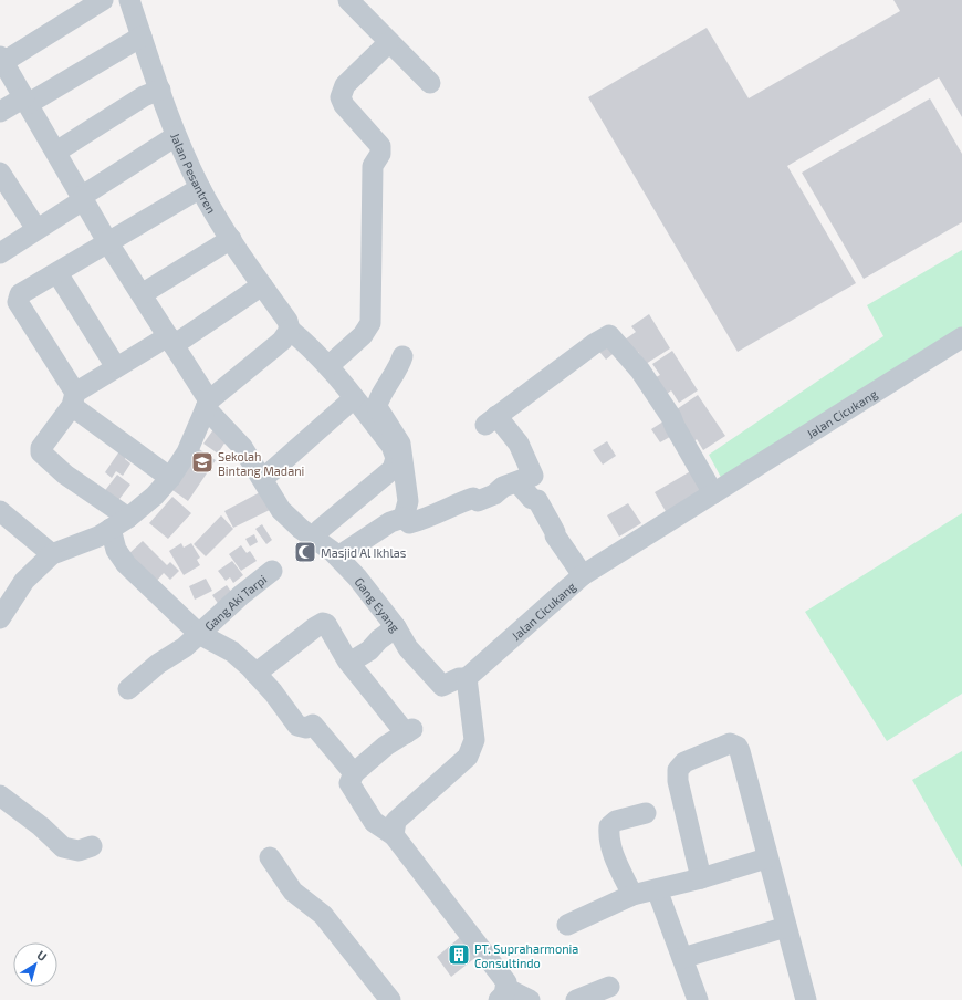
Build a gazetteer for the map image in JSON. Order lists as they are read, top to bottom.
{
  "streets": {
    "street": [
      "Jalan Pesantren",
      "Jalan Cicukang",
      "Gang Aki Tarpi",
      "Gang Eyang"
    ]
  },
  "crossings": [
    ["Jalan Cicukang", "Gang Eyang"]
  ],
  "places": {
    "school or university": ["Sekolah Bintang Madani"],
    "mosque": ["Masjid Al Ikhlas"],
    "building": ["PT. Supraharmonia Consultindo"]
  },
  "north": "top right"
}
